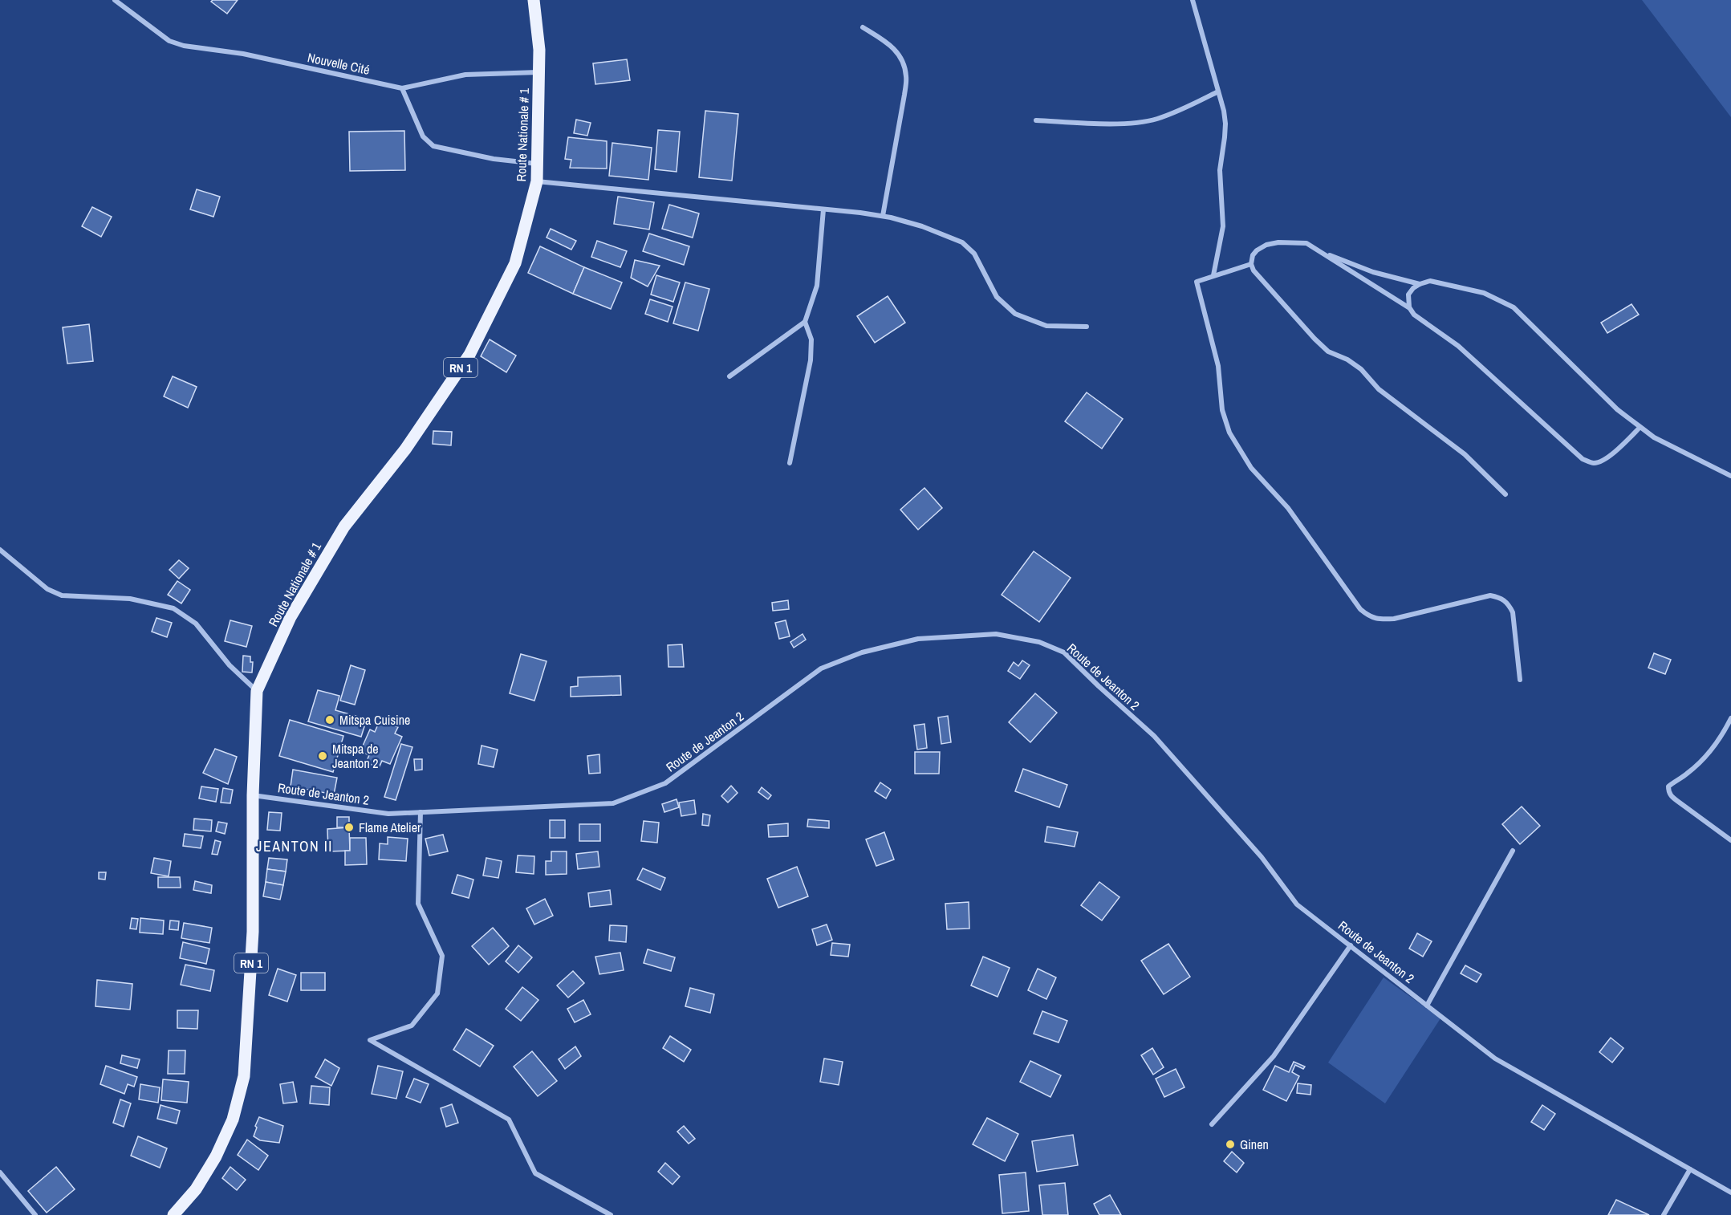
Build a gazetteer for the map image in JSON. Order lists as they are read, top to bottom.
{
  "streets": {
    "main road": ["Route Nationale # 1", "RN 1"],
    "street": ["Nouvelle Cité", "Route de Jeanton 2"]
  },
  "crossings": [
    ["Route Nationale # 1", "Route de Jeanton 2"]
  ],
  "districts": ["JEANTON II"],
  "places": [
    "Mitspa Cuisine",
    "Mitspa de Jeanton 2",
    "Flame Atelier",
    "Ginen"
  ]
}
